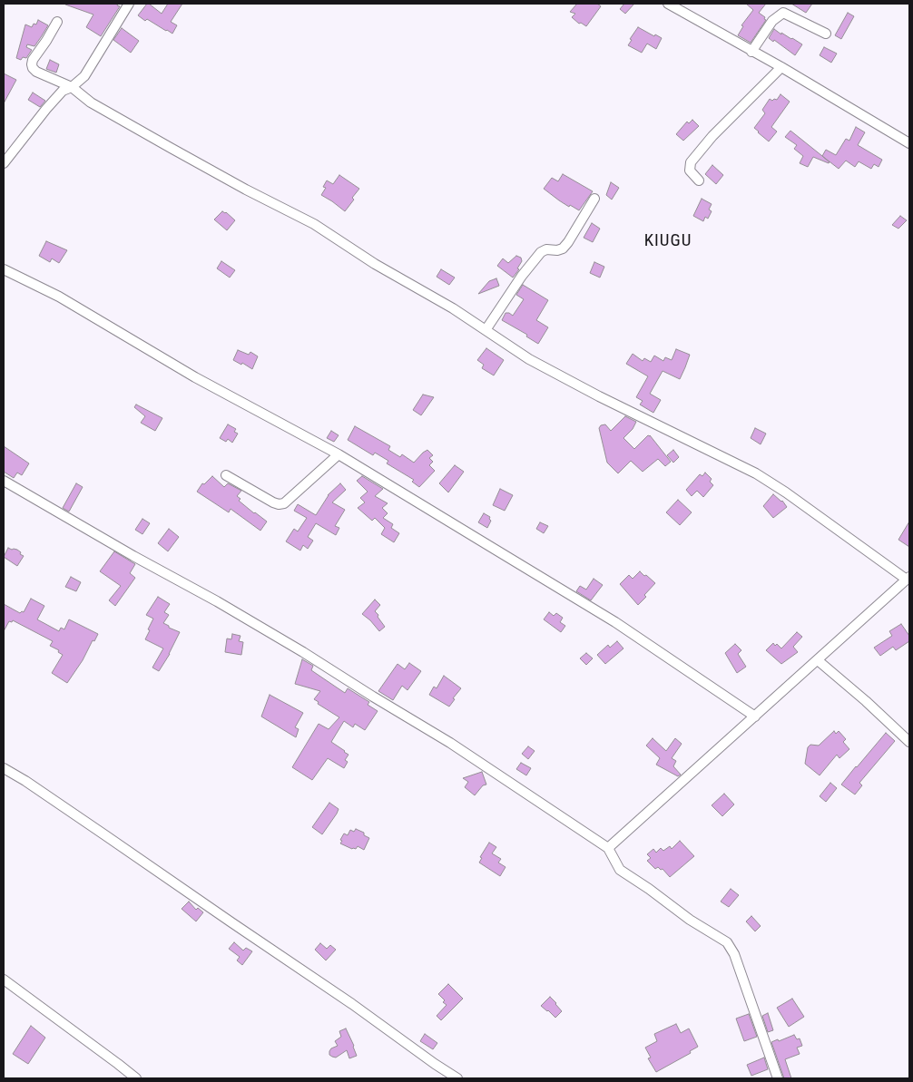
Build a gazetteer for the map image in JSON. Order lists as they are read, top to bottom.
{
  "districts": ["KIUGU"]
}
